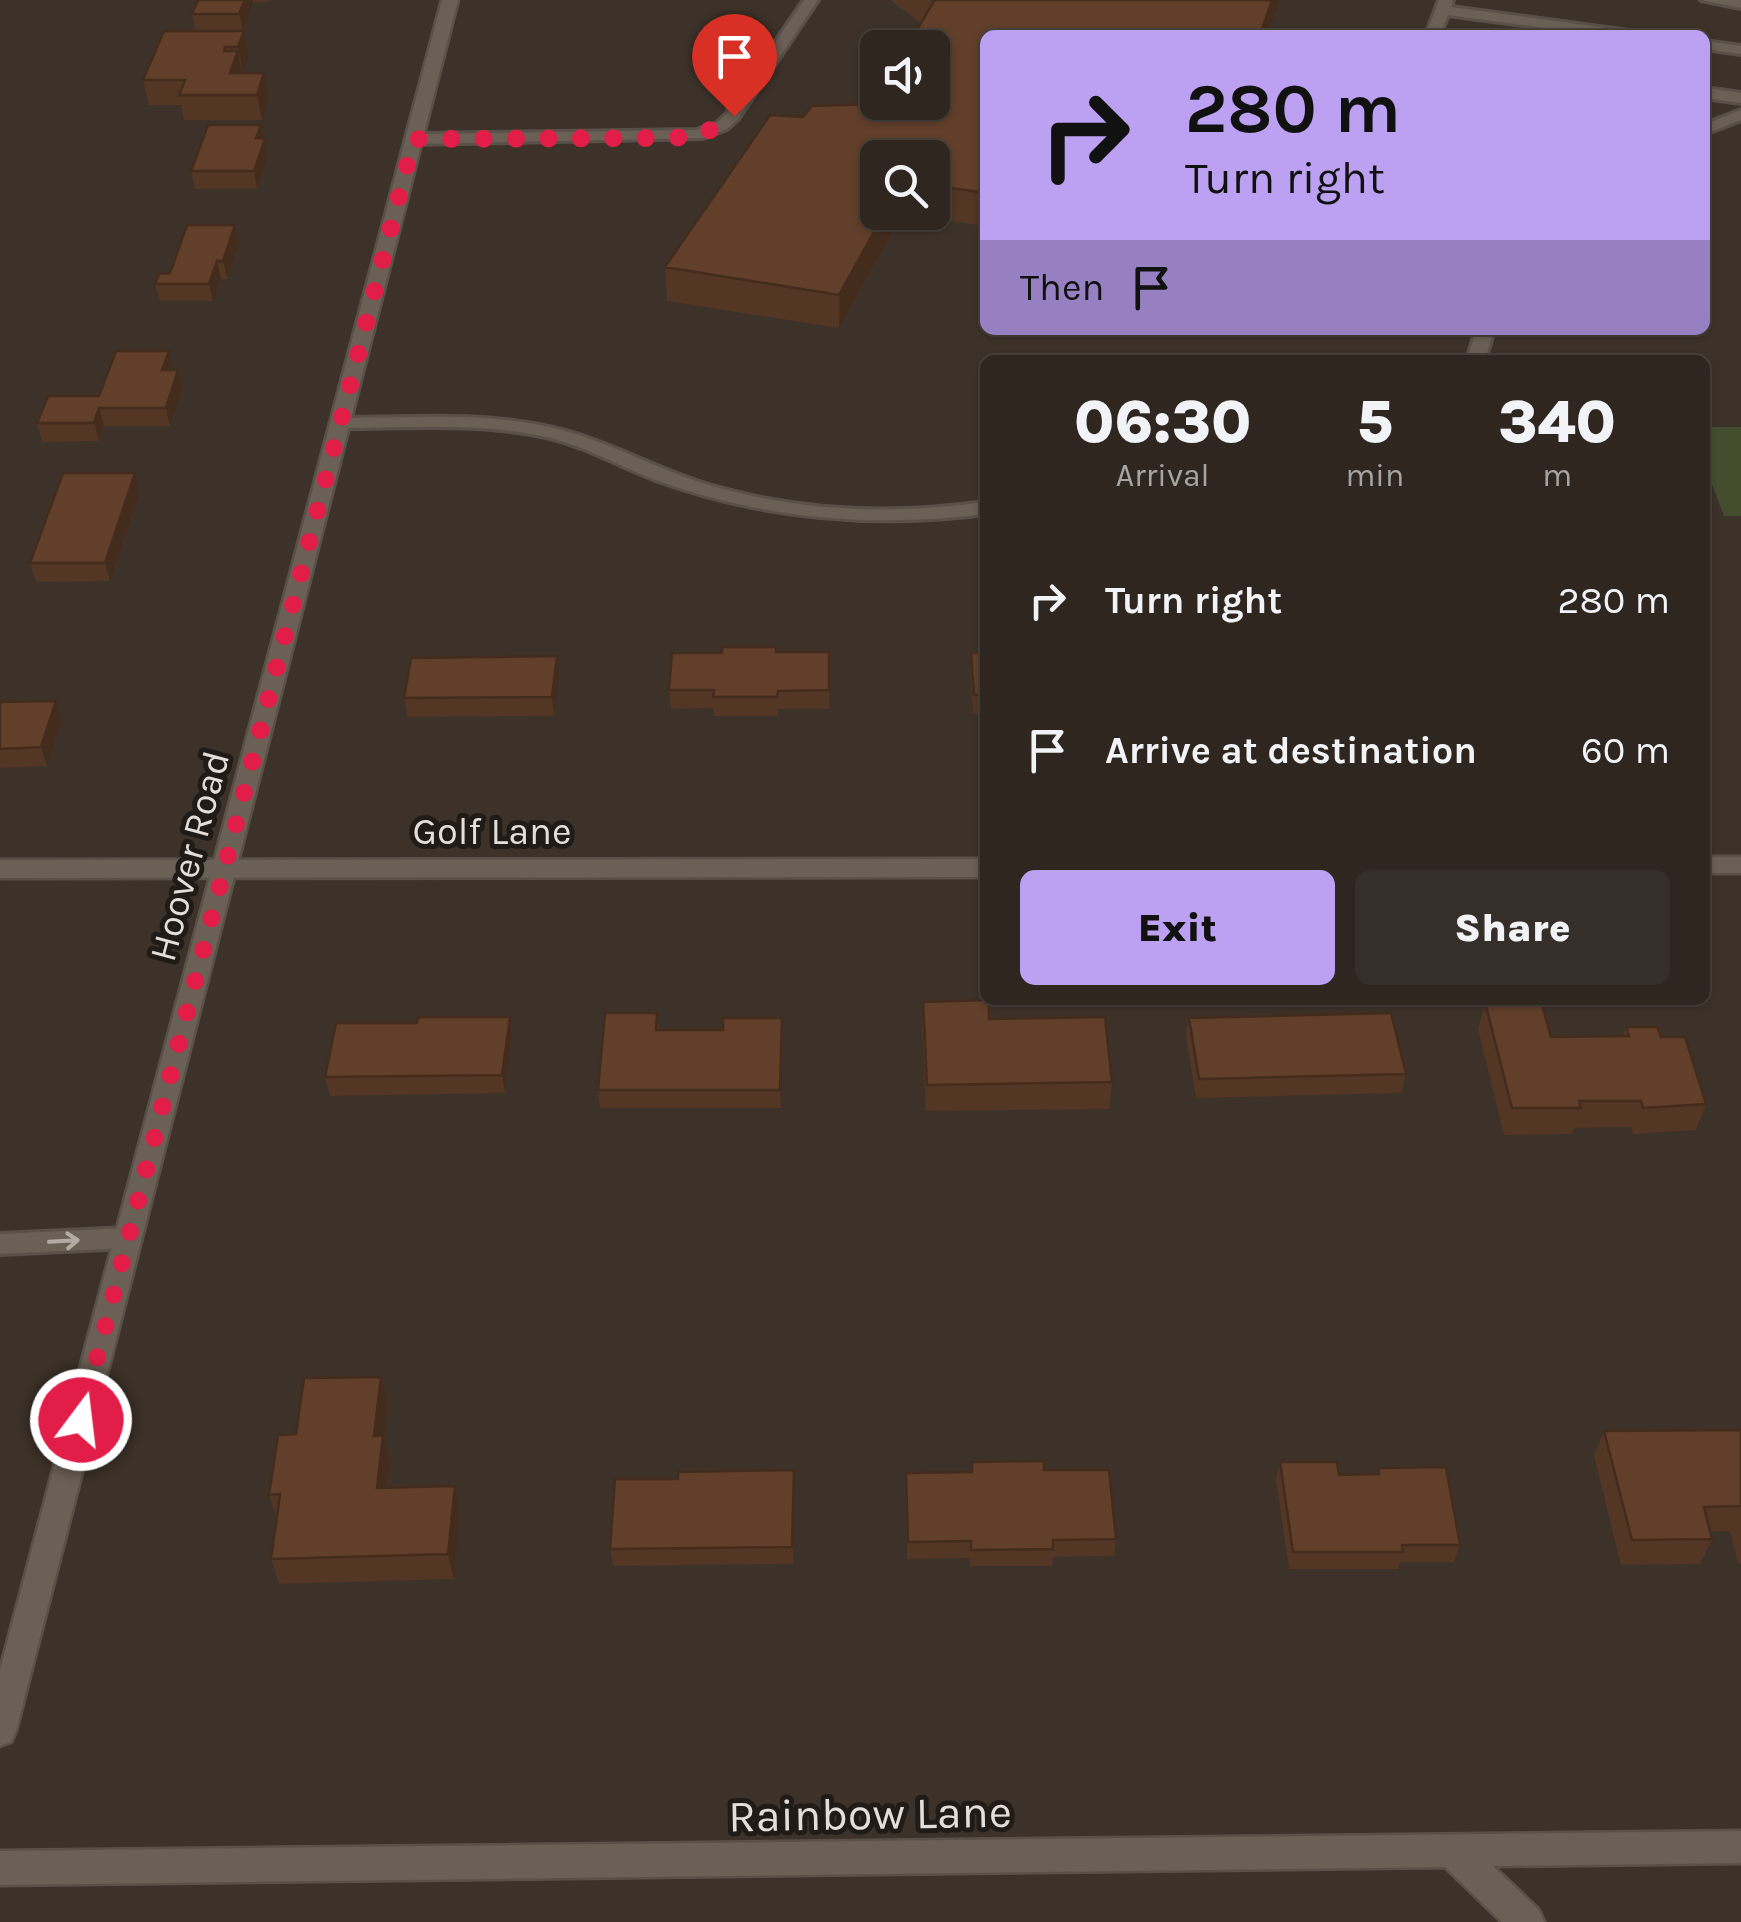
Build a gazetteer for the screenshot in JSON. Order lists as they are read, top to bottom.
{
  "streets": {
    "street": ["Golf Lane", "Hoover Road", "Rainbow Lane"]
  },
  "crossings": [
    ["Golf Lane", "Hoover Road"]
  ],
  "page": {
    "turn": ["280 m", "Turn right"],
    "then": "Then",
    "eta": [
      "06:30",
      "Arrival",
      "5",
      "min",
      "340",
      "m"
    ],
    "list": [
      {
        "name": "Turn right",
        "value": "280 m"
      },
      {
        "name": "Arrive at destination",
        "value": "60 m"
      }
    ],
    "buttons": ["Exit", "Share"]
  }
}
